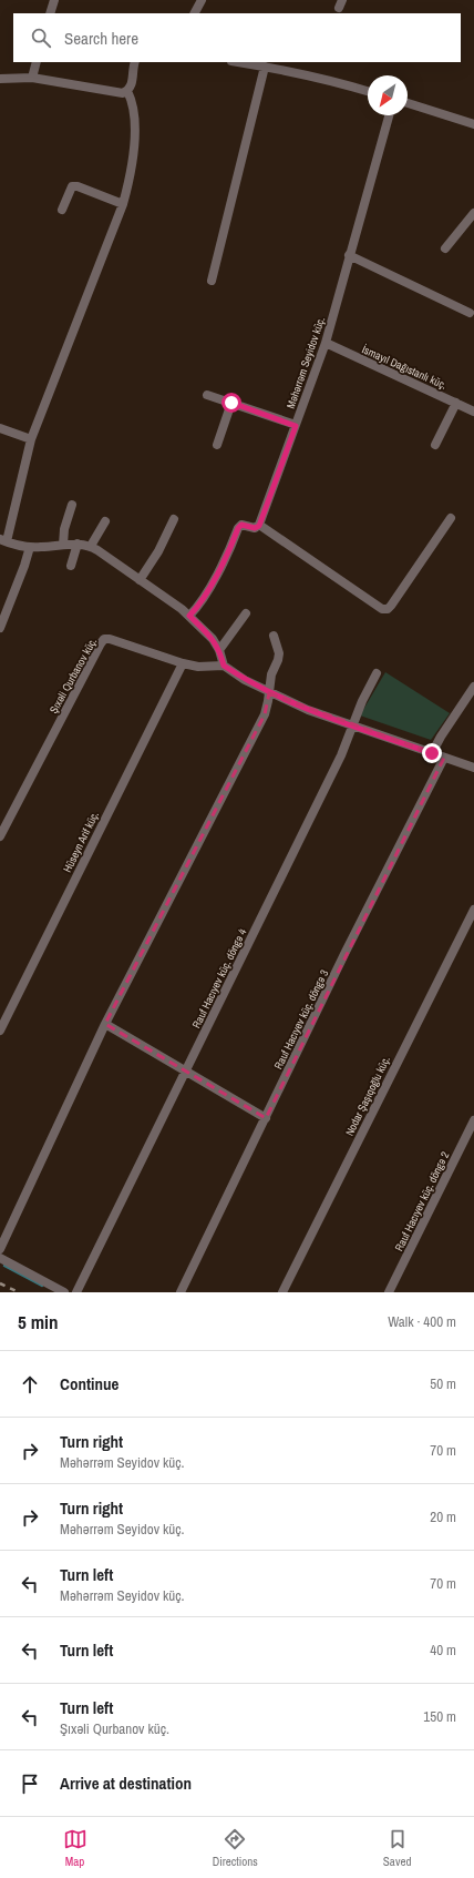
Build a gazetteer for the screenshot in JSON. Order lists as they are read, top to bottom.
{
  "streets": {
    "street": [
      "Məhərrəm Seyidov küç.",
      "İsmayıl Dağıstanlı küç.",
      "Şıxəli Qurbanov küç.",
      "Hüseyn Arif küç.",
      "Rauf Hacıyev küç. döngə 4",
      "Rauf Hacıyev küç. döngə 3",
      "Nodar Şaşıqoğlu küç.",
      "Rauf Hacıyev küç. döngə 2"
    ]
  },
  "crossings": [
    ["Məhərrəm Seyidov küç.", "İsmayıl Dağıstanlı küç."],
    ["Şıxəli Qurbanov küç.", "Hüseyn Arif küç."]
  ],
  "north": "bottom left",
  "page": {
    "search": "Search here",
    "heading": ["5 min", "Walk · 400 m"],
    "list": [
      ["Continue", "50 m"],
      ["Turn right", "Məhərrəm Seyidov küç.", "70 m"],
      ["Turn right", "Məhərrəm Seyidov küç.", "20 m"],
      ["Turn left", "Məhərrəm Seyidov küç.", "70 m"],
      ["Turn left", "40 m"],
      ["Turn left", "Şıxəli Qurbanov küç.", "150 m"],
      "Arrive at destination"
    ],
    "nav": ["Map", "Directions", "Saved"]
  }
}
